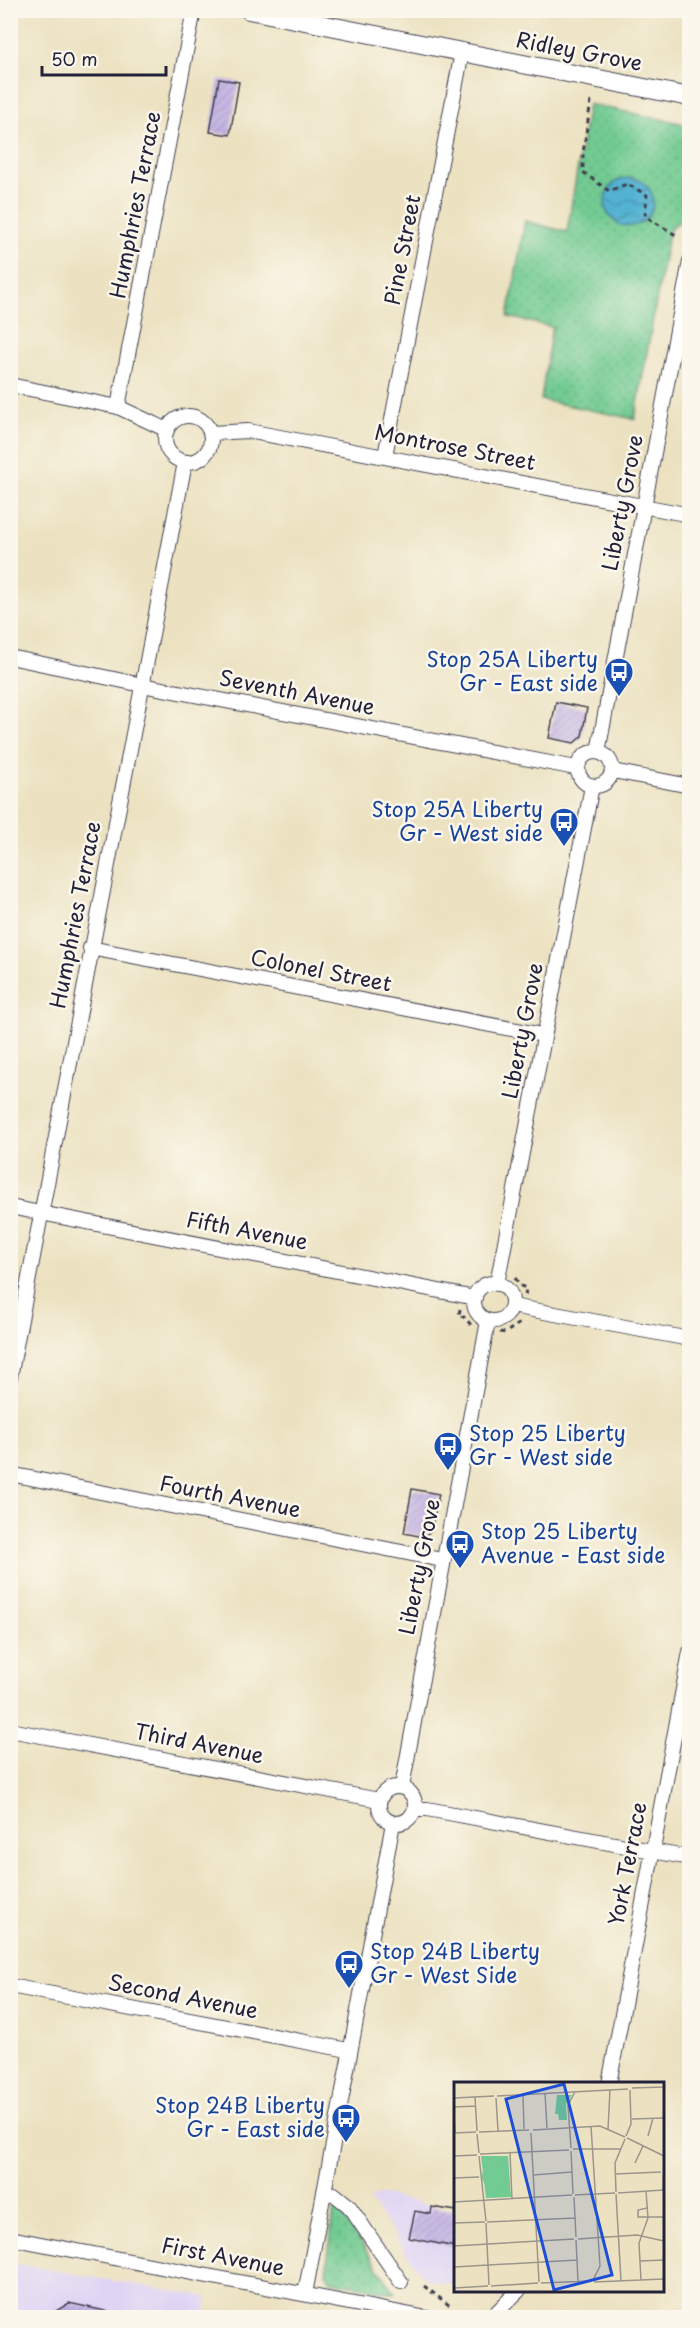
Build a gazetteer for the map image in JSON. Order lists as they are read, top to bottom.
{
  "streets": {
    "street": [
      "Ridley Grove",
      "Humphries Terrace",
      "Pine Street",
      "Montrose Street",
      "Liberty Grove",
      "Seventh Avenue",
      "Colonel Street",
      "Fifth Avenue",
      "Fourth Avenue",
      "Third Avenue",
      "York Terrace",
      "Second Avenue",
      "First Avenue"
    ]
  },
  "crossings": [
    ["Ridley Grove", "Pine Street"],
    ["Humphries Terrace", "Montrose Street"],
    ["Humphries Terrace", "Seventh Avenue"],
    ["Humphries Terrace", "Colonel Street"],
    ["Humphries Terrace", "Fifth Avenue"],
    ["Pine Street", "Montrose Street"],
    ["Montrose Street", "Liberty Grove"],
    ["Liberty Grove", "Seventh Avenue"],
    ["Liberty Grove", "Colonel Street"],
    ["Liberty Grove", "Fifth Avenue"],
    ["Liberty Grove", "Fourth Avenue"],
    ["Liberty Grove", "Third Avenue"]
  ],
  "places": {
    "bus stop": [
      "Stop 25A Liberty Gr - East side",
      "Stop 25A Liberty Gr - West side",
      "Stop 25 Liberty Gr - West side",
      "Stop 25 Liberty Avenue - East side",
      "Stop 24B Liberty Gr - West Side",
      "Stop 24B Liberty Gr - East side"
    ]
  },
  "scale_bar": "50 m"
}
